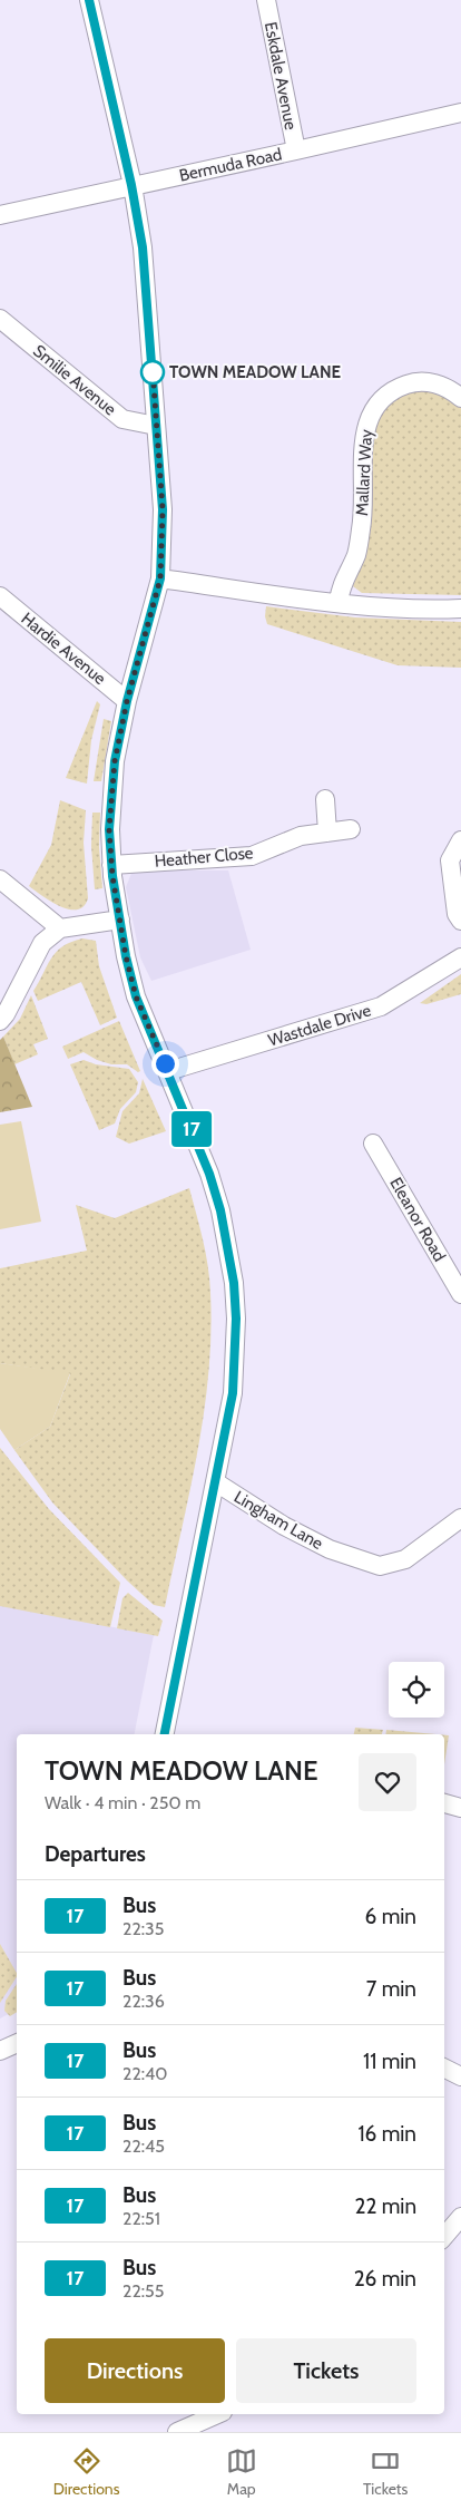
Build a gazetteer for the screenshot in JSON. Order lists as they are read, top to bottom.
{
  "streets": {
    "street": [
      "Eskdale Avenue",
      "Bermuda Road",
      "Smilie Avenue",
      "Mallard Way",
      "Hardie Avenue",
      "Heather Close",
      "Wastdale Drive",
      "Eleanor Road",
      "Lingham Lane"
    ]
  },
  "crossings": [
    ["Eskdale Avenue", "Bermuda Road"]
  ],
  "places": ["TOWN MEADOW LANE"],
  "lines": ["bus line 17"],
  "page": {
    "on_map": "17",
    "heading": [
      ["TOWN MEADOW LANE", "Walk · 4 min · 250 m"],
      "Departures"
    ],
    "list": [
      {
        "mark": "17",
        "name": "Bus",
        "note": "22:35",
        "value": "6 min"
      },
      {
        "mark": "17",
        "name": "Bus",
        "note": "22:36",
        "value": "7 min"
      },
      {
        "mark": "17",
        "name": "Bus",
        "note": "22:40",
        "value": "11 min"
      },
      {
        "mark": "17",
        "name": "Bus",
        "note": "22:45",
        "value": "16 min"
      },
      {
        "mark": "17",
        "name": "Bus",
        "note": "22:51",
        "value": "22 min"
      },
      {
        "mark": "17",
        "name": "Bus",
        "note": "22:55",
        "value": "26 min"
      }
    ],
    "buttons": ["Directions", "Tickets"],
    "tabs": ["Directions", "Map", "Tickets"]
  }
}
